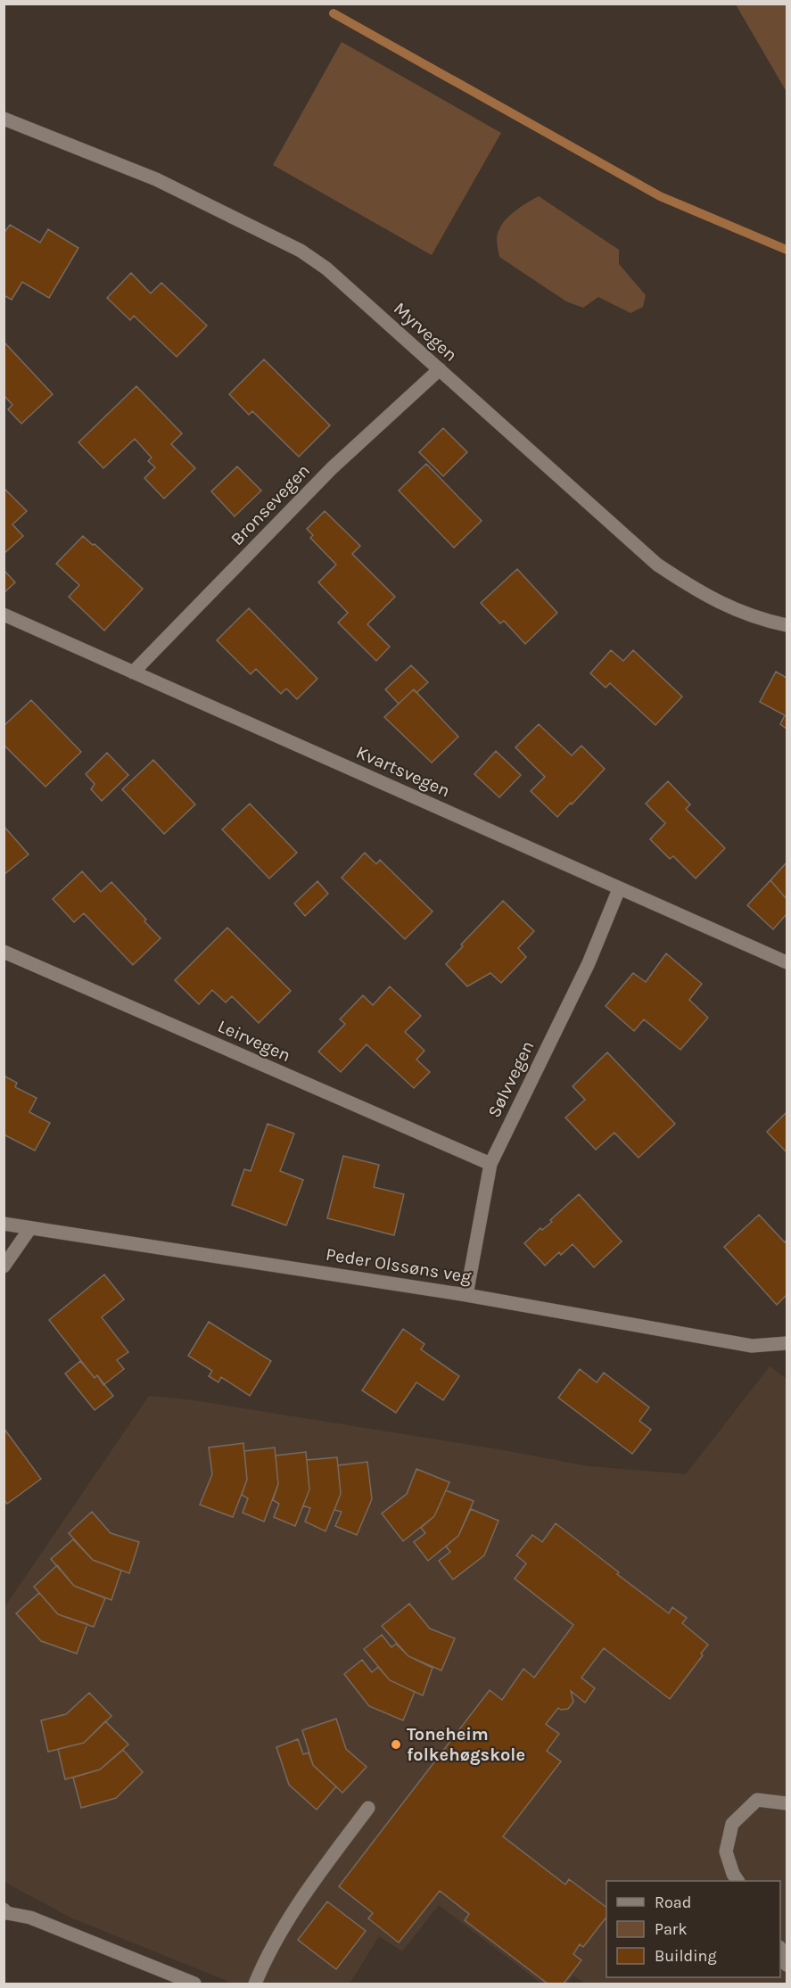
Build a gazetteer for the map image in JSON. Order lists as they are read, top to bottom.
{
  "streets": {
    "street": [
      "Myrvegen",
      "Bronsevegen",
      "Kvartsvegen",
      "Leirvegen",
      "Sølvvegen",
      "Peder Olssøns veg"
    ]
  },
  "crossings": [
    ["Myrvegen", "Bronsevegen"],
    ["Bronsevegen", "Kvartsvegen"],
    ["Kvartsvegen", "Sølvvegen"],
    ["Leirvegen", "Sølvvegen"],
    ["Sølvvegen", "Peder Olssøns veg"]
  ],
  "places": ["Toneheim folkehøgskole"],
  "legend": ["Road", "Park", "Building"]
}
